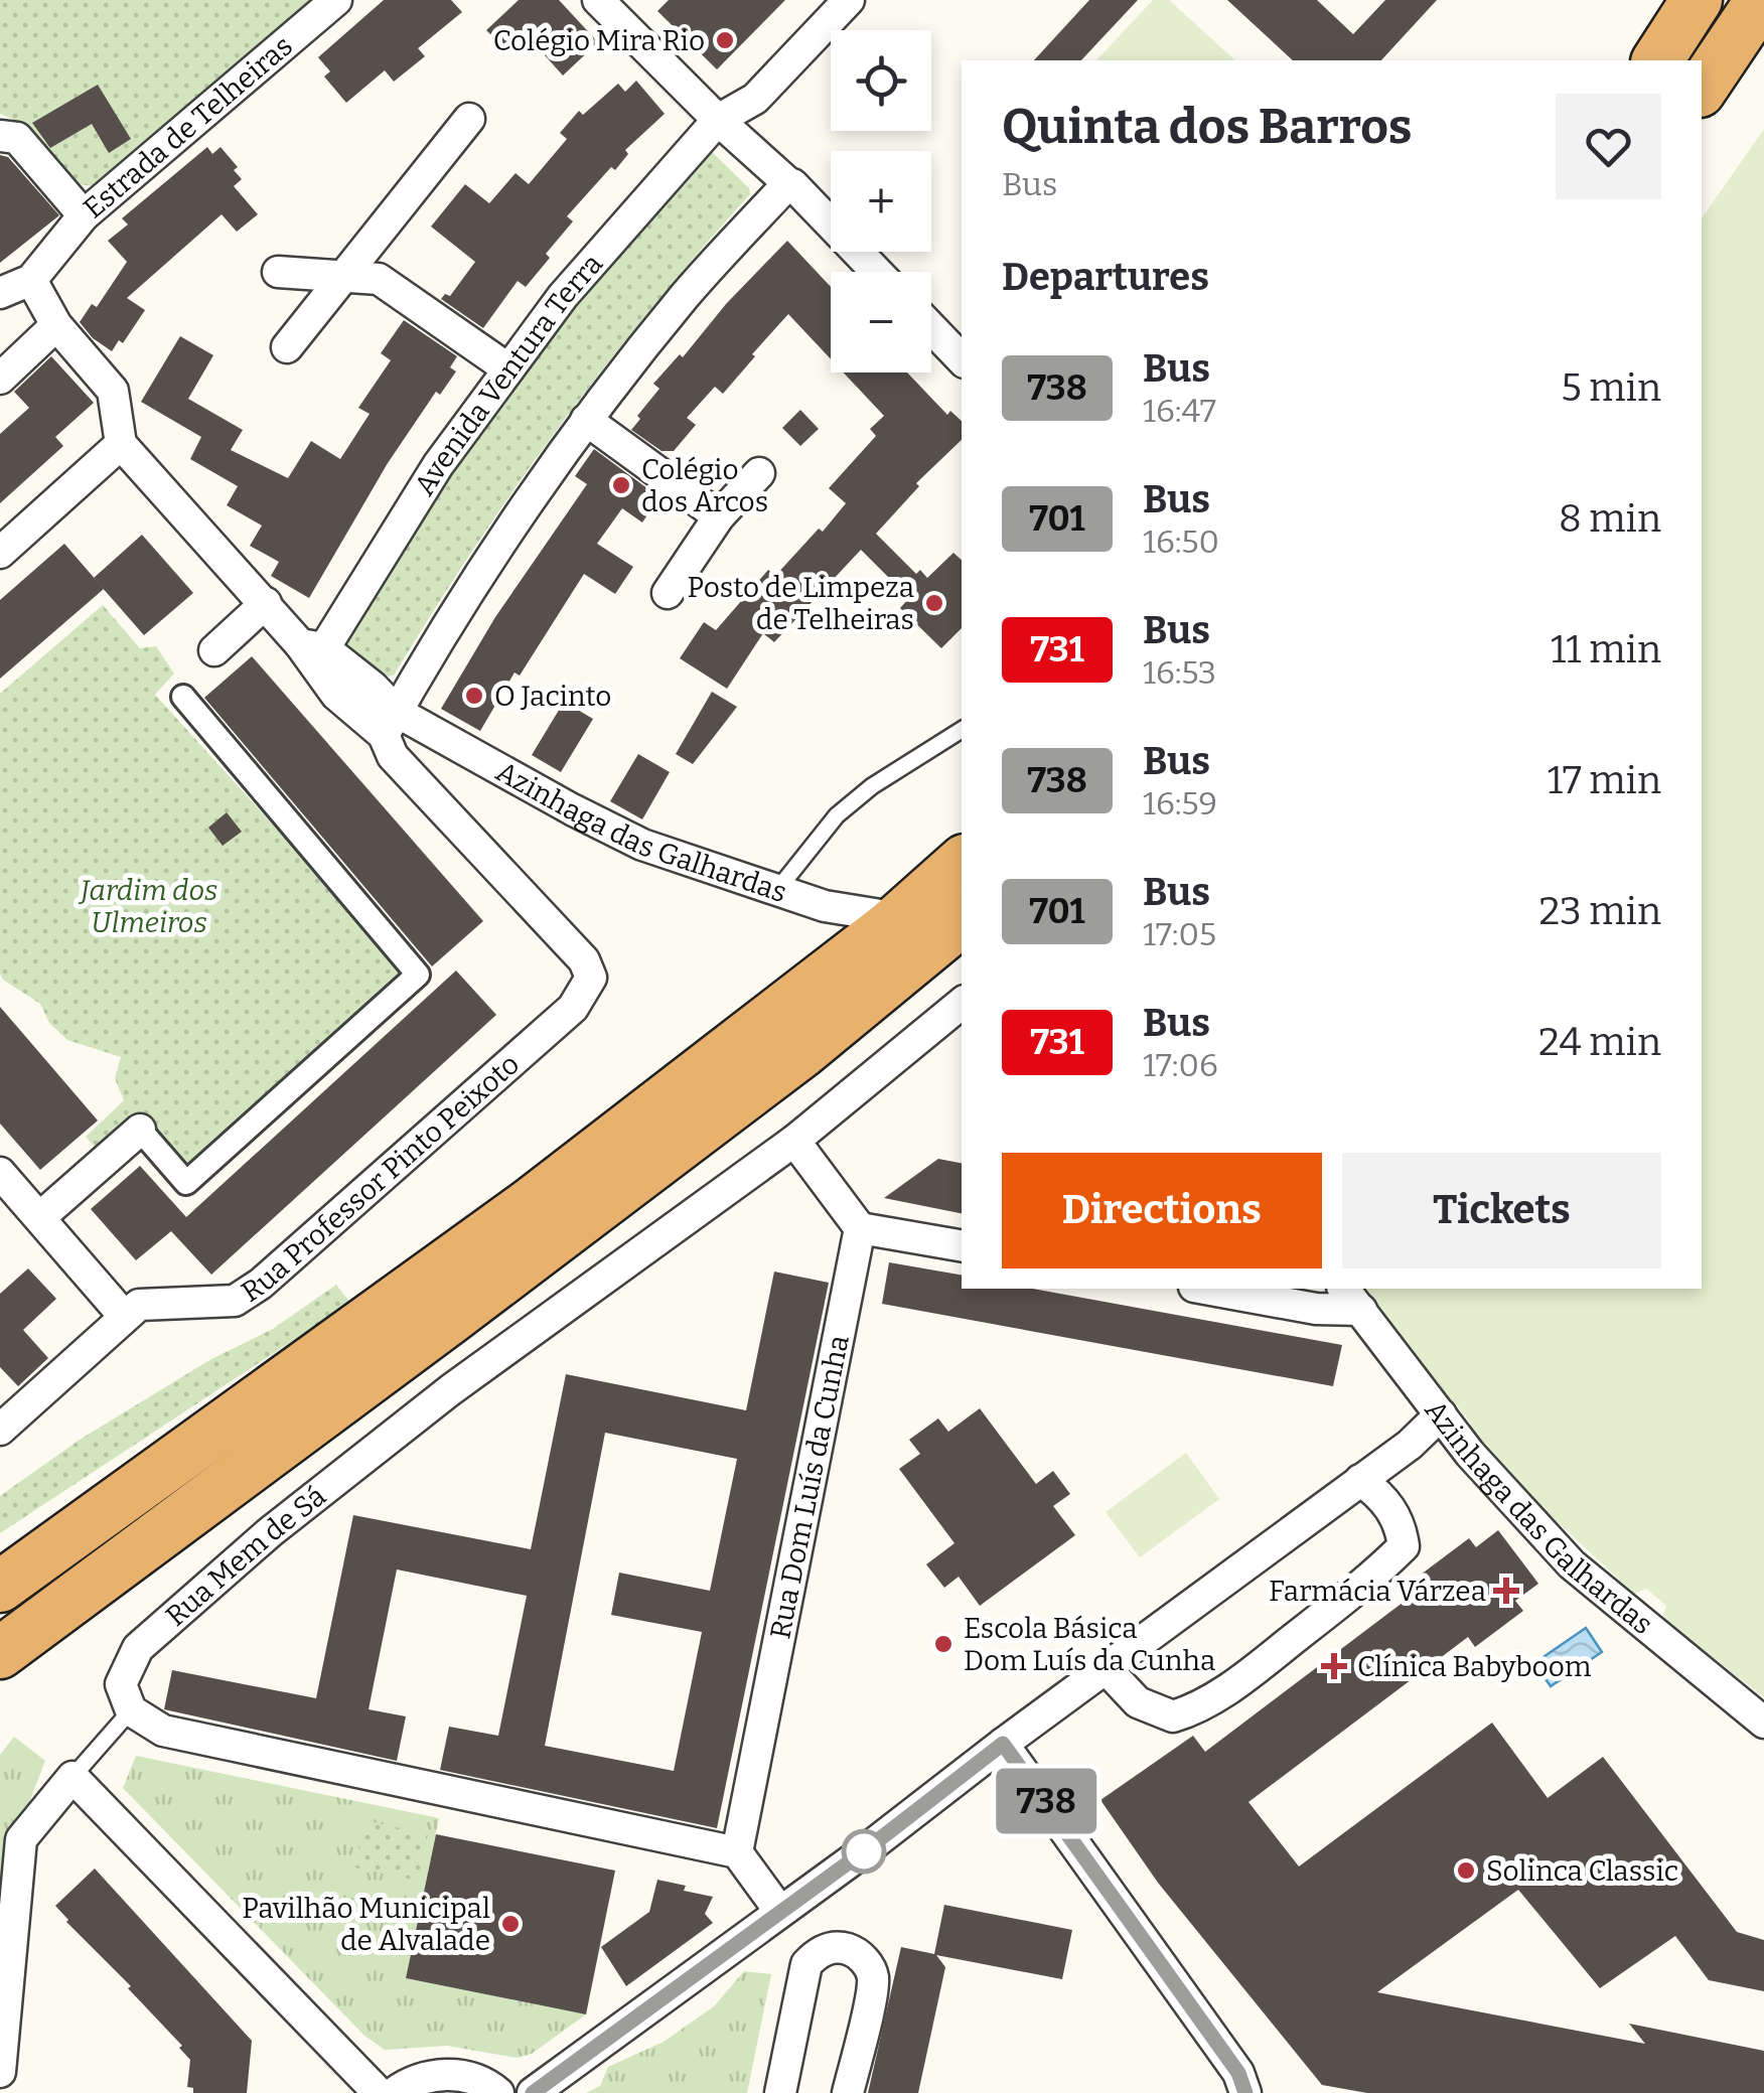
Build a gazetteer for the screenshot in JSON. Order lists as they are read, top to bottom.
{
  "streets": {
    "street": [
      "Estrada de Telheiras",
      "Avenida Ventura Terra",
      "Azinhaga das Galhardas",
      "Rua Professor Pinto Peixoto",
      "Rua Dom Luís da Cunha",
      "Rua Mem de Sá"
    ]
  },
  "crossings": [
    ["Avenida Ventura Terra", "Azinhaga das Galhardas"],
    ["Azinhaga das Galhardas", "Rua Professor Pinto Peixoto"]
  ],
  "parks": ["Jardim dos Ulmeiros"],
  "places": {
    "other": [
      "Colégio Mira Rio",
      "Colégio dos Arcos",
      "Posto de Limpeza de Telheiras",
      "O Jacinto",
      "Escola Básica Dom Luís da Cunha",
      "Solinca Classic",
      "Pavilhão Municipal de Alvalade"
    ],
    "health": ["Farmácia Várzea", "Clínica Babyboom"]
  },
  "lines": ["bus line 738"],
  "page": {
    "on_map": "738",
    "map_buttons": ["+", "−"],
    "heading": [
      ["Quinta dos Barros", "Bus"],
      "Departures"
    ],
    "list": [
      {
        "mark": "738",
        "name": "Bus",
        "note": "16:47",
        "value": "5 min"
      },
      {
        "mark": "701",
        "name": "Bus",
        "note": "16:50",
        "value": "8 min"
      },
      {
        "mark": "731",
        "name": "Bus",
        "note": "16:53",
        "value": "11 min"
      },
      {
        "mark": "738",
        "name": "Bus",
        "note": "16:59",
        "value": "17 min"
      },
      {
        "mark": "701",
        "name": "Bus",
        "note": "17:05",
        "value": "23 min"
      },
      {
        "mark": "731",
        "name": "Bus",
        "note": "17:06",
        "value": "24 min"
      }
    ],
    "buttons": ["Directions", "Tickets"]
  }
}
